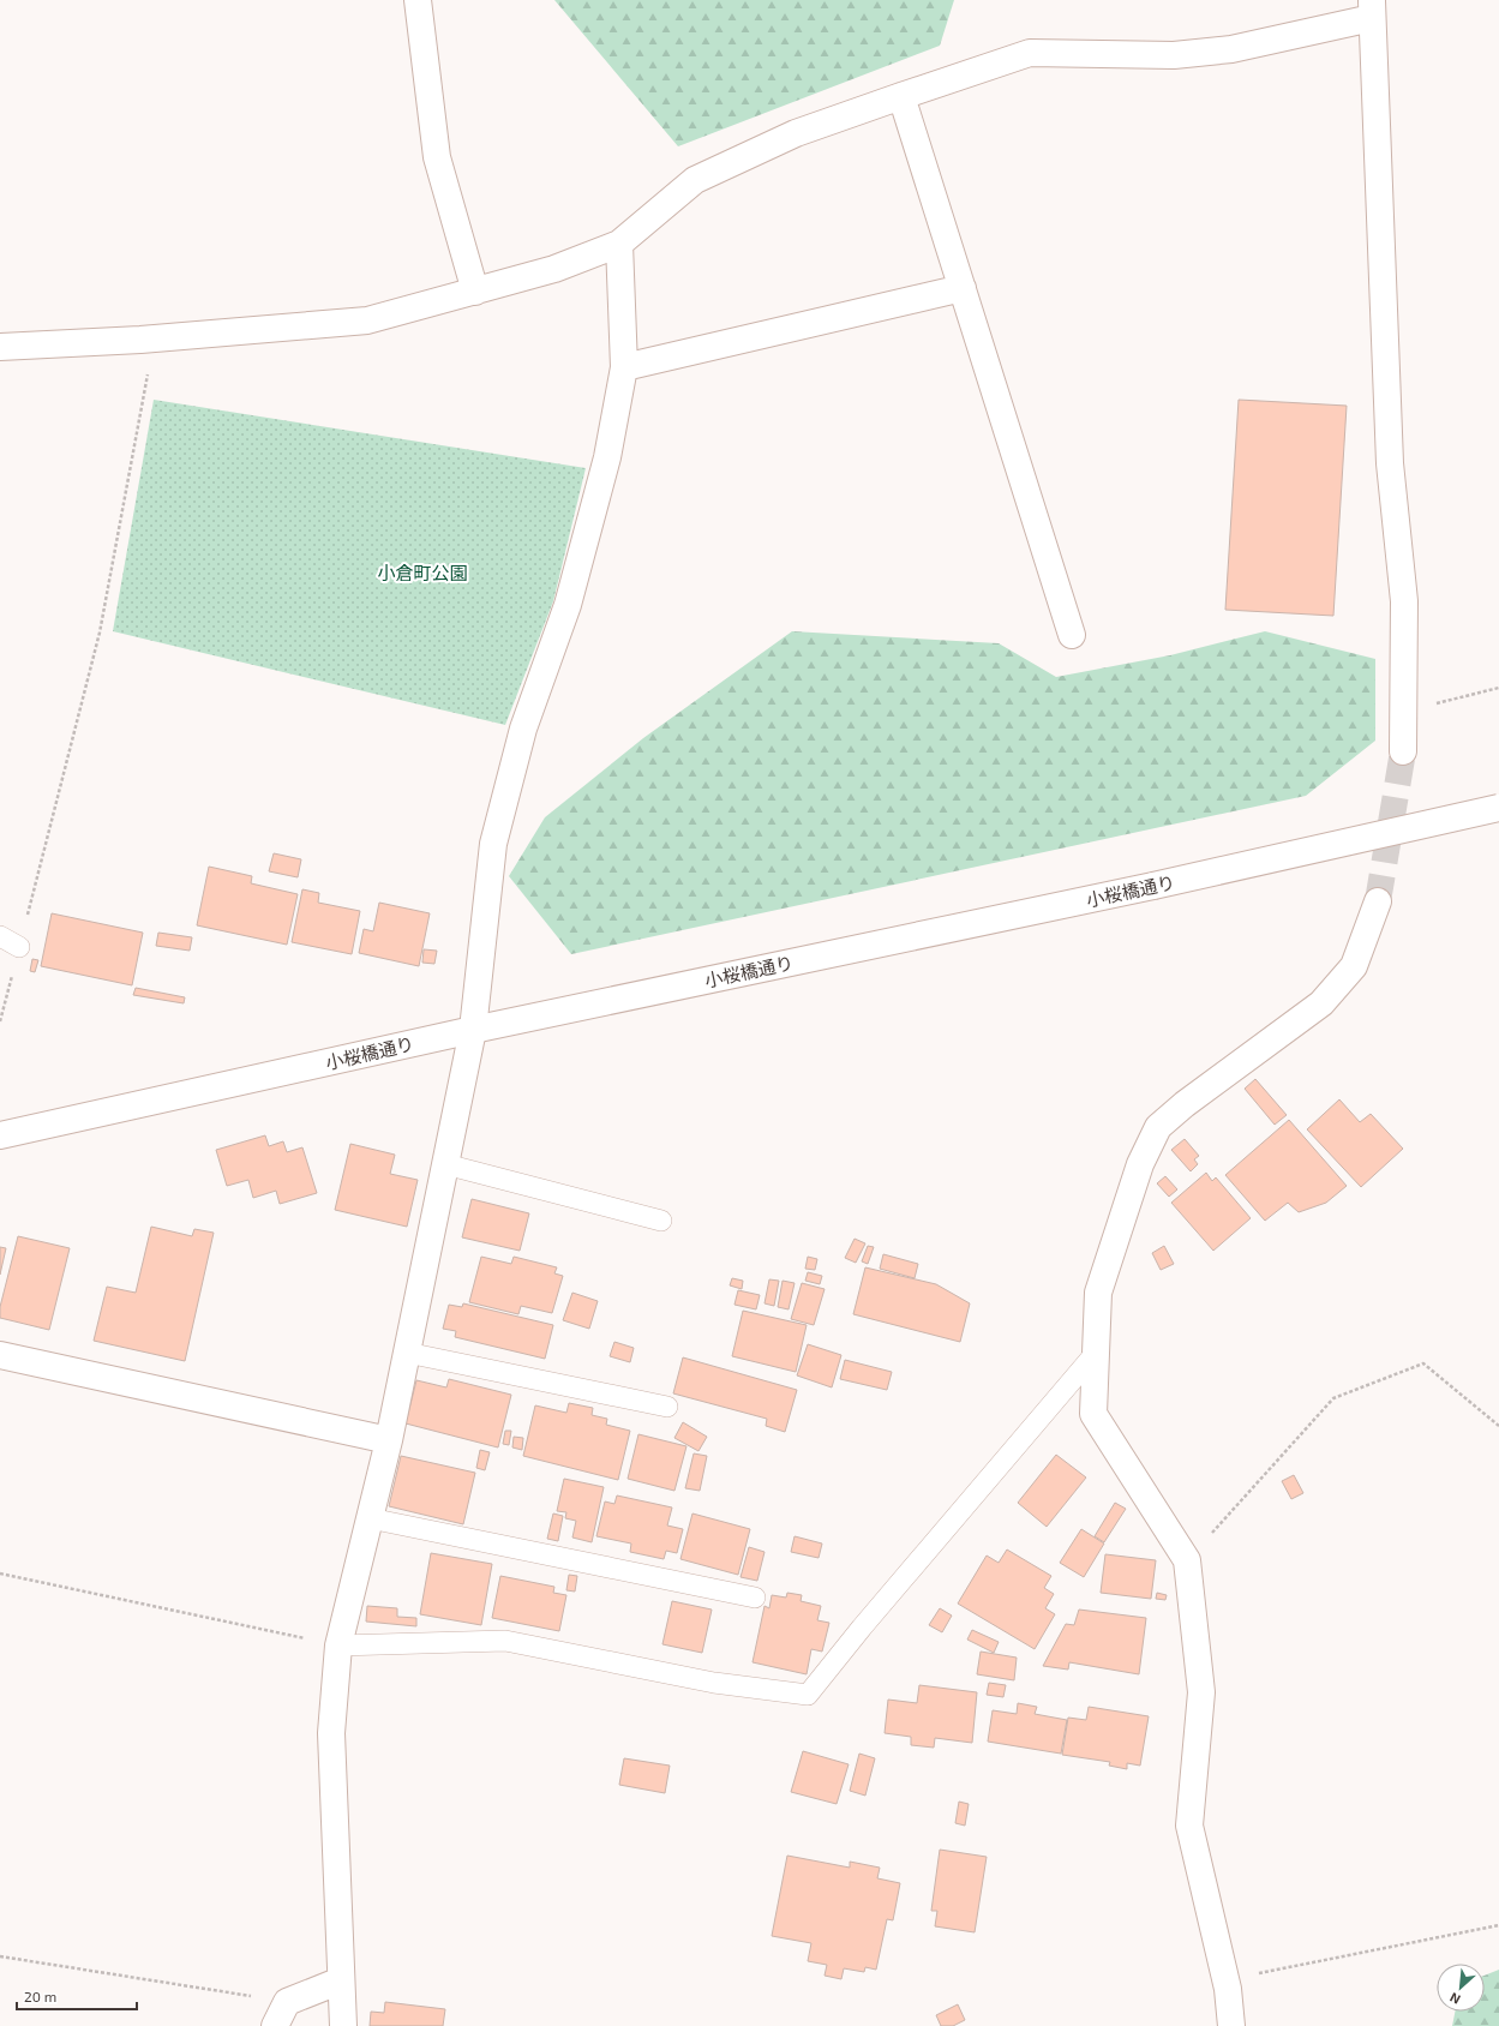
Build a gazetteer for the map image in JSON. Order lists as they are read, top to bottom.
{
  "streets": {
    "street": ["小桜橋通り"]
  },
  "parks": ["小倉町公園"],
  "scale_bar": "20 m",
  "north": "bottom left"
}
